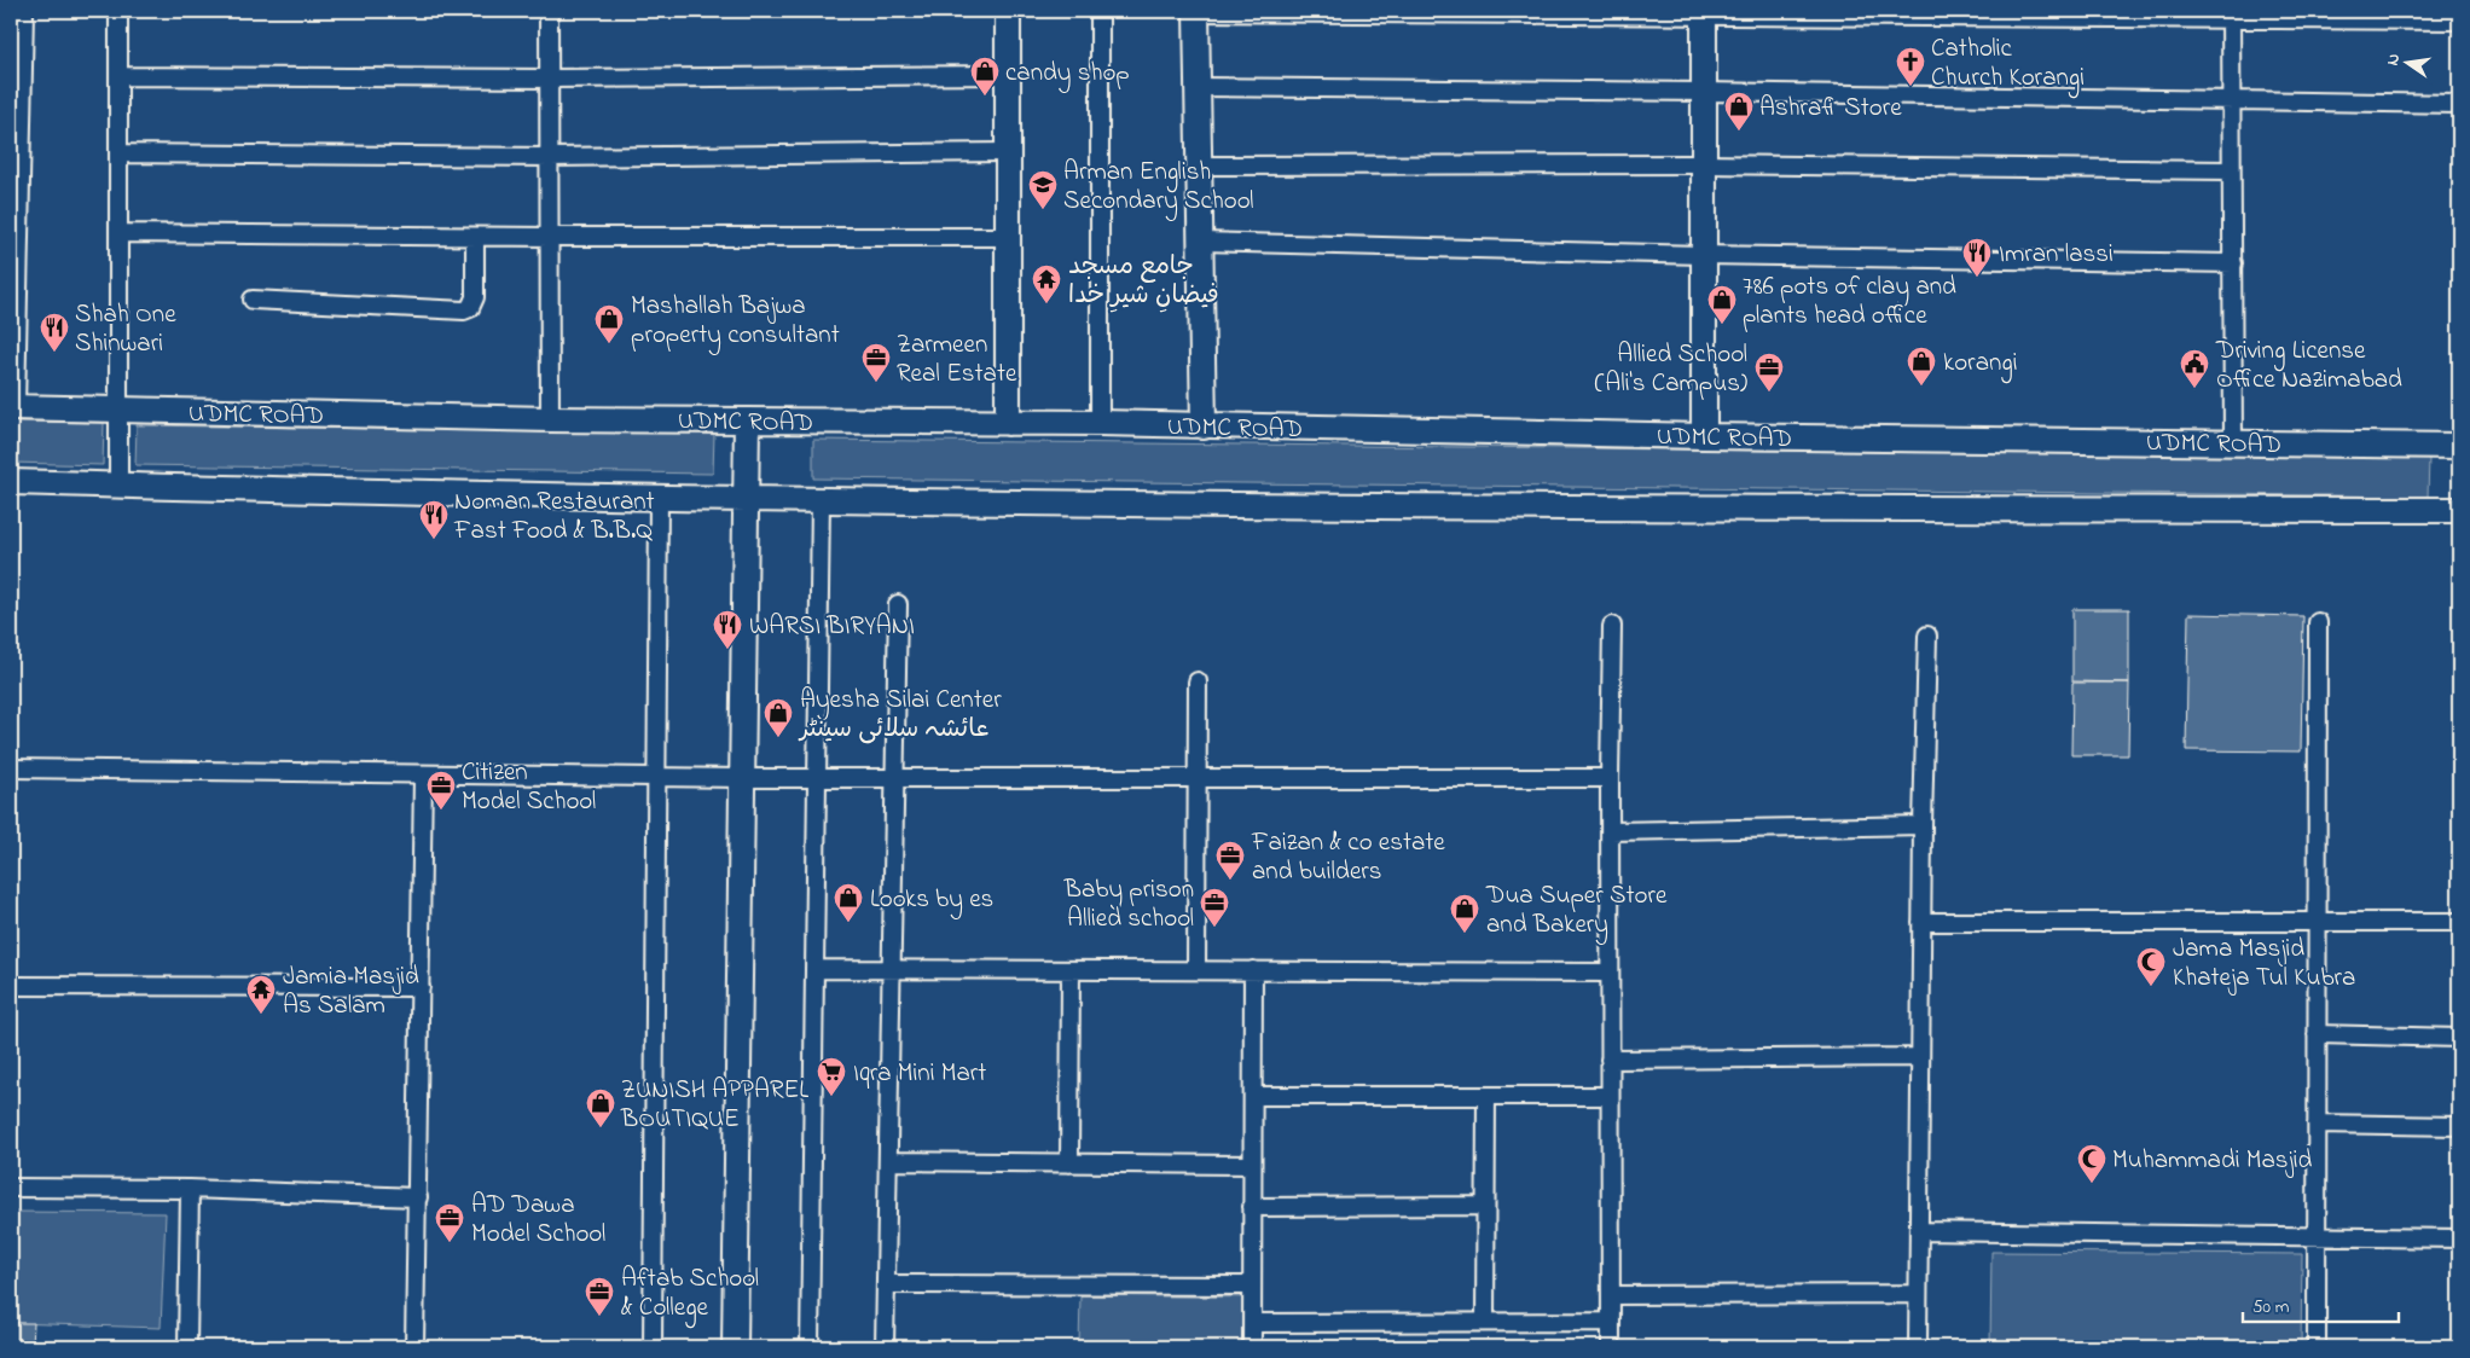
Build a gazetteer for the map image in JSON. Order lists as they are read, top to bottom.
{
  "streets": {
    "main road": ["UDMC ROAD"]
  },
  "places": {
    "church": ["Catholic Church Korangi"],
    "shop": [
      "candy shop",
      "Ashrafi Store",
      "786 pots of clay and plants head office",
      "Mashallah Bajwa property consultant",
      "korangi",
      "Ayesha Silai Center عائشہ سلائی سینٹر",
      "Looks by es",
      "Dua Super Store and Bakery",
      "ZUNISH APPAREL BOUTIQUE"
    ],
    "school or university": ["Arman English Secondary School"],
    "restaurant": [
      "Imran lassi",
      "Shah One Shinwari",
      "Noman Restaurant Fast Food & B.B.Q",
      "WARSI BIRYANI"
    ],
    "temple": ["جامع مسجد فیضانِ شیرِ خدا", "Jamia Masjid As Salam"],
    "office": [
      "Zarmeen Real Estate",
      "Allied School (Ali's Campus)",
      "Citizen Model School",
      "Faizan & co estate and builders",
      "Baby prison Allied school",
      "AD Dawa Model School",
      "Aftab School & College"
    ],
    "public building": ["Driving License Office Nazimabad"],
    "mosque": ["Jama Masjid Khateja Tul Kubra", "Muhammadi Masjid"],
    "supermarket": ["Iqra Mini Mart"]
  },
  "scale_bar": "50 m",
  "north": "left"
}
